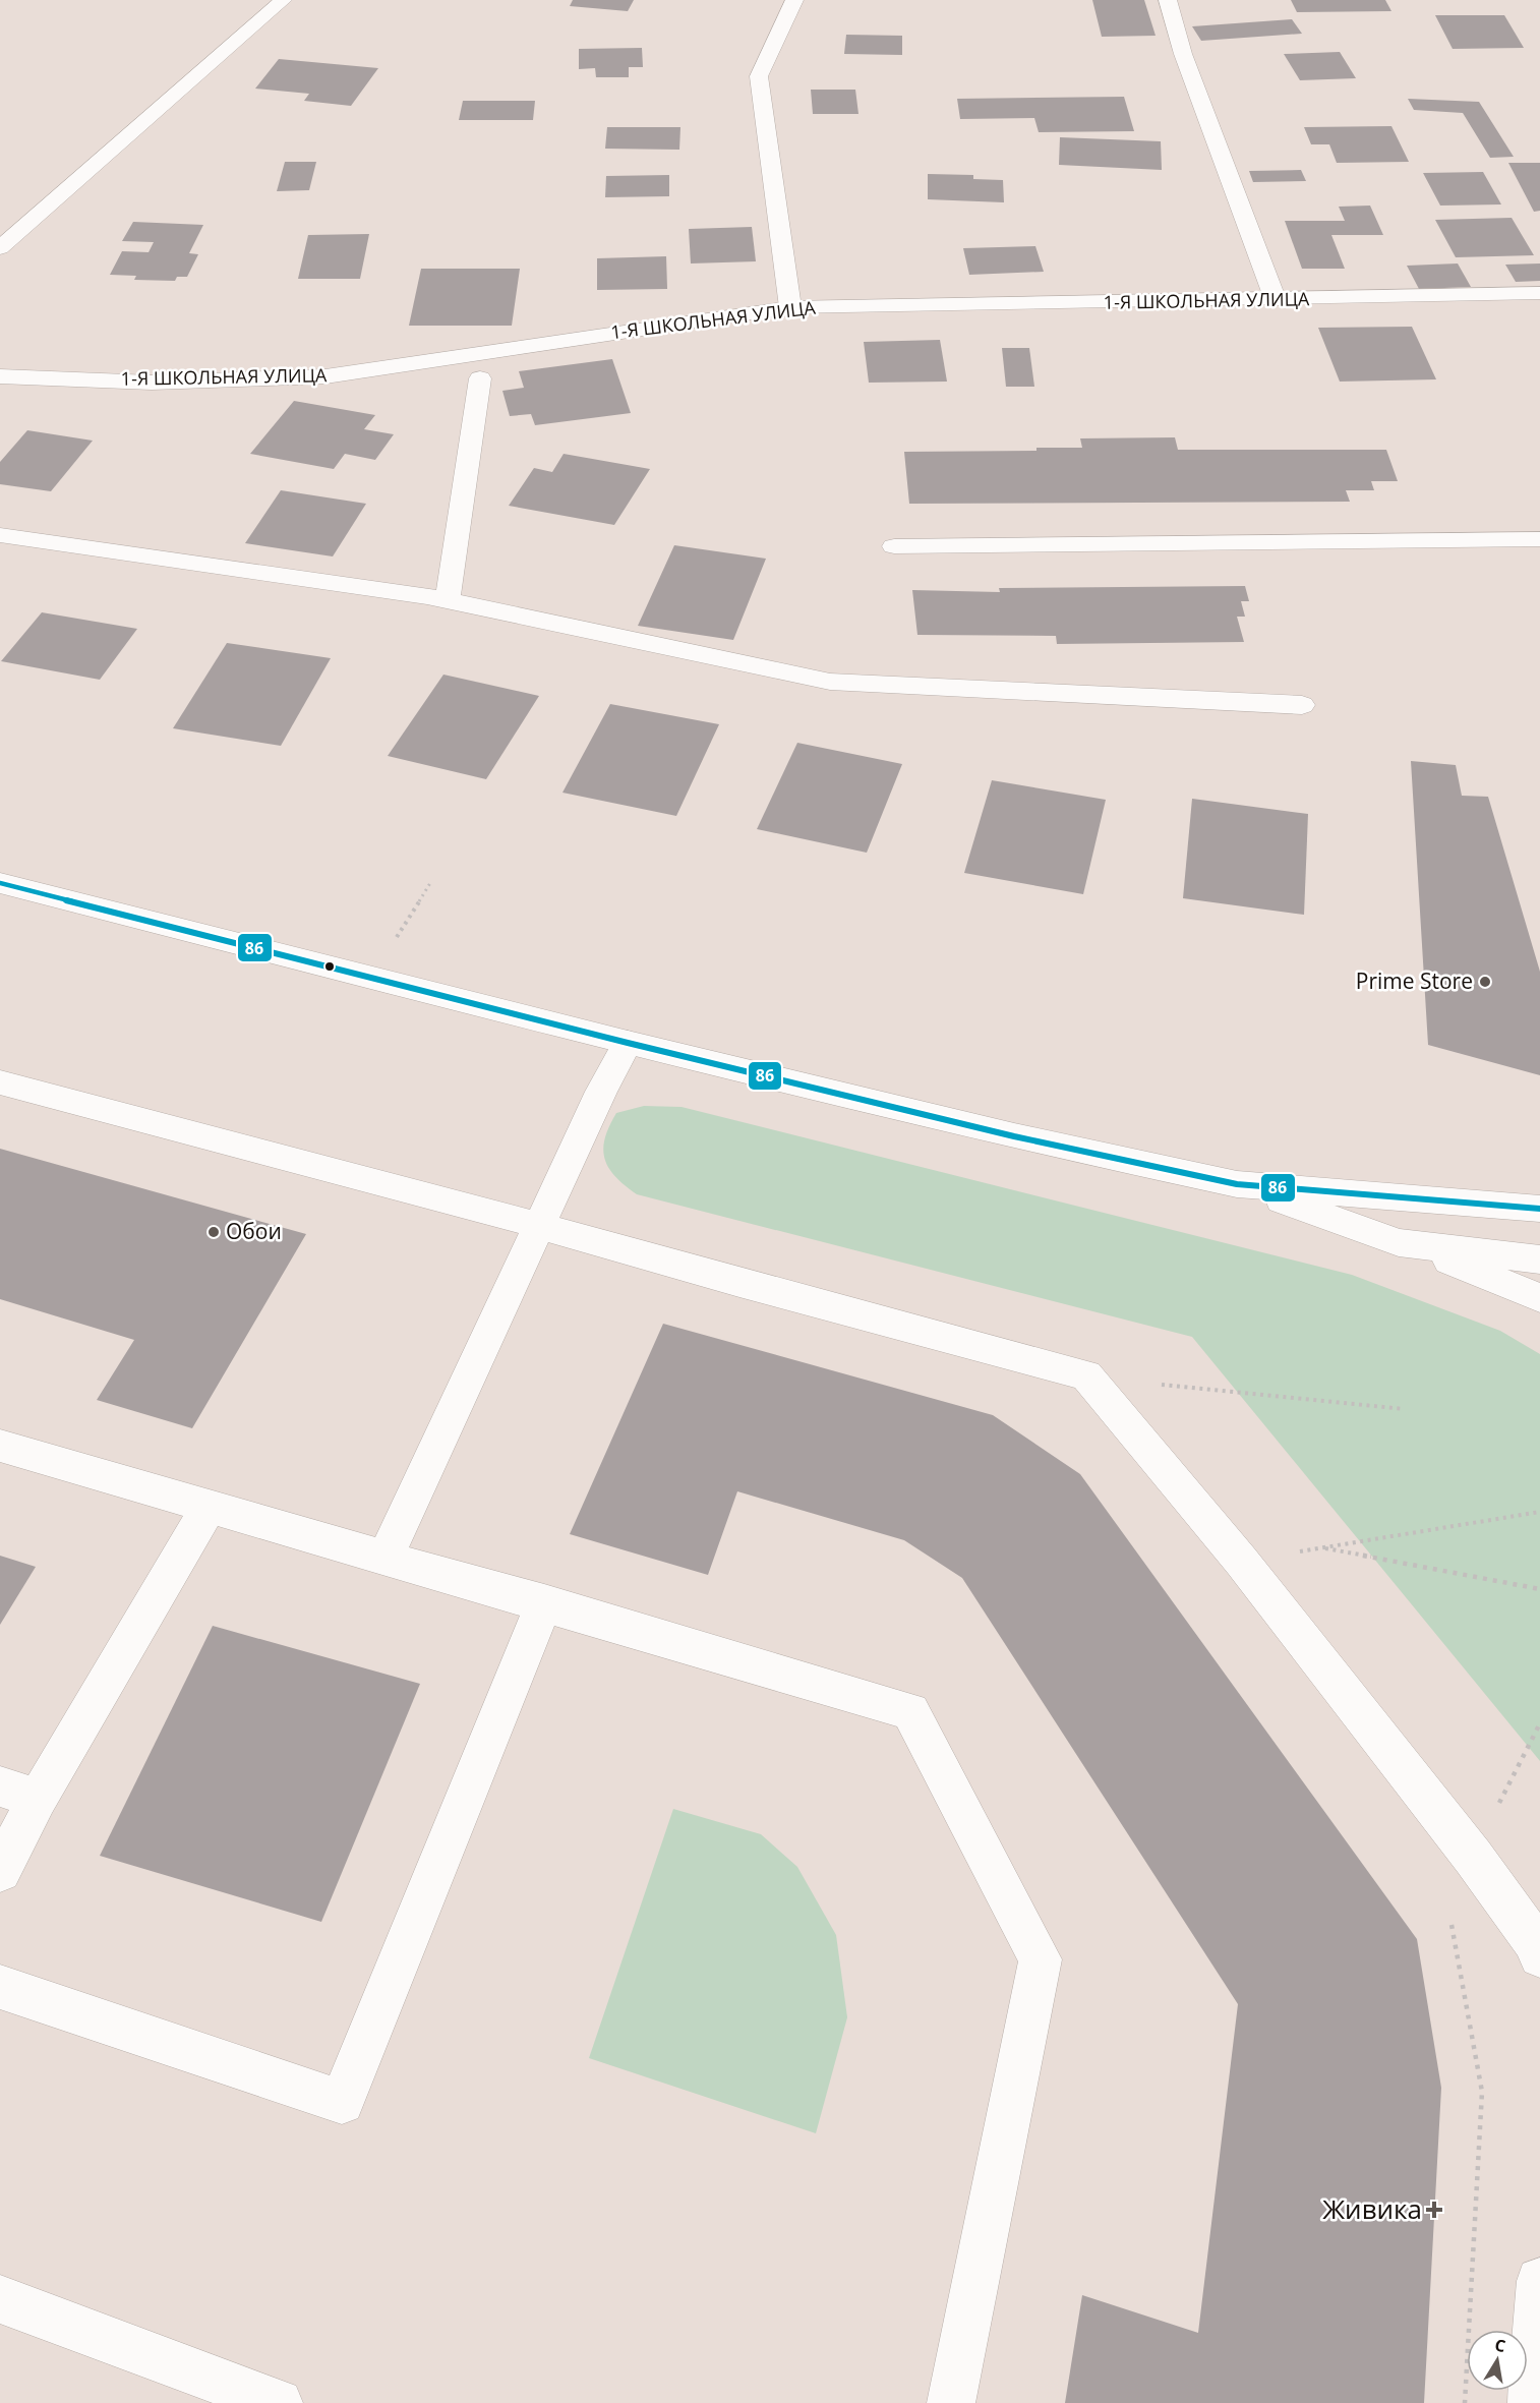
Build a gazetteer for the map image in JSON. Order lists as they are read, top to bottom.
{
  "streets": {
    "street": ["1-Я ШКОЛЬНАЯ УЛИЦА"]
  },
  "places": {
    "other": ["Prime Store", "Обои"],
    "health": ["Живика"]
  },
  "lines": ["transit line 86"],
  "north": "top"
}
